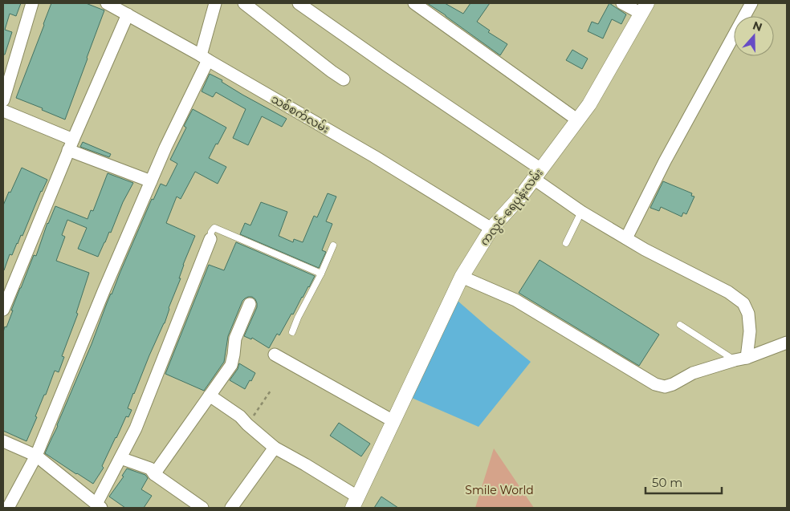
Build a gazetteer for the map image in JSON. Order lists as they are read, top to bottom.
{
  "streets": {
    "street": ["သစ်စက်လမ်း", "ကလွင်-ရေပုန်းလမ်း"]
  },
  "crossings": [
    ["သစ်စက်လမ်း", "ကလွင်-ရေပုန်းလမ်း"]
  ],
  "parks": ["Smile World"],
  "scale_bar": "50 m",
  "north": "top"
}
